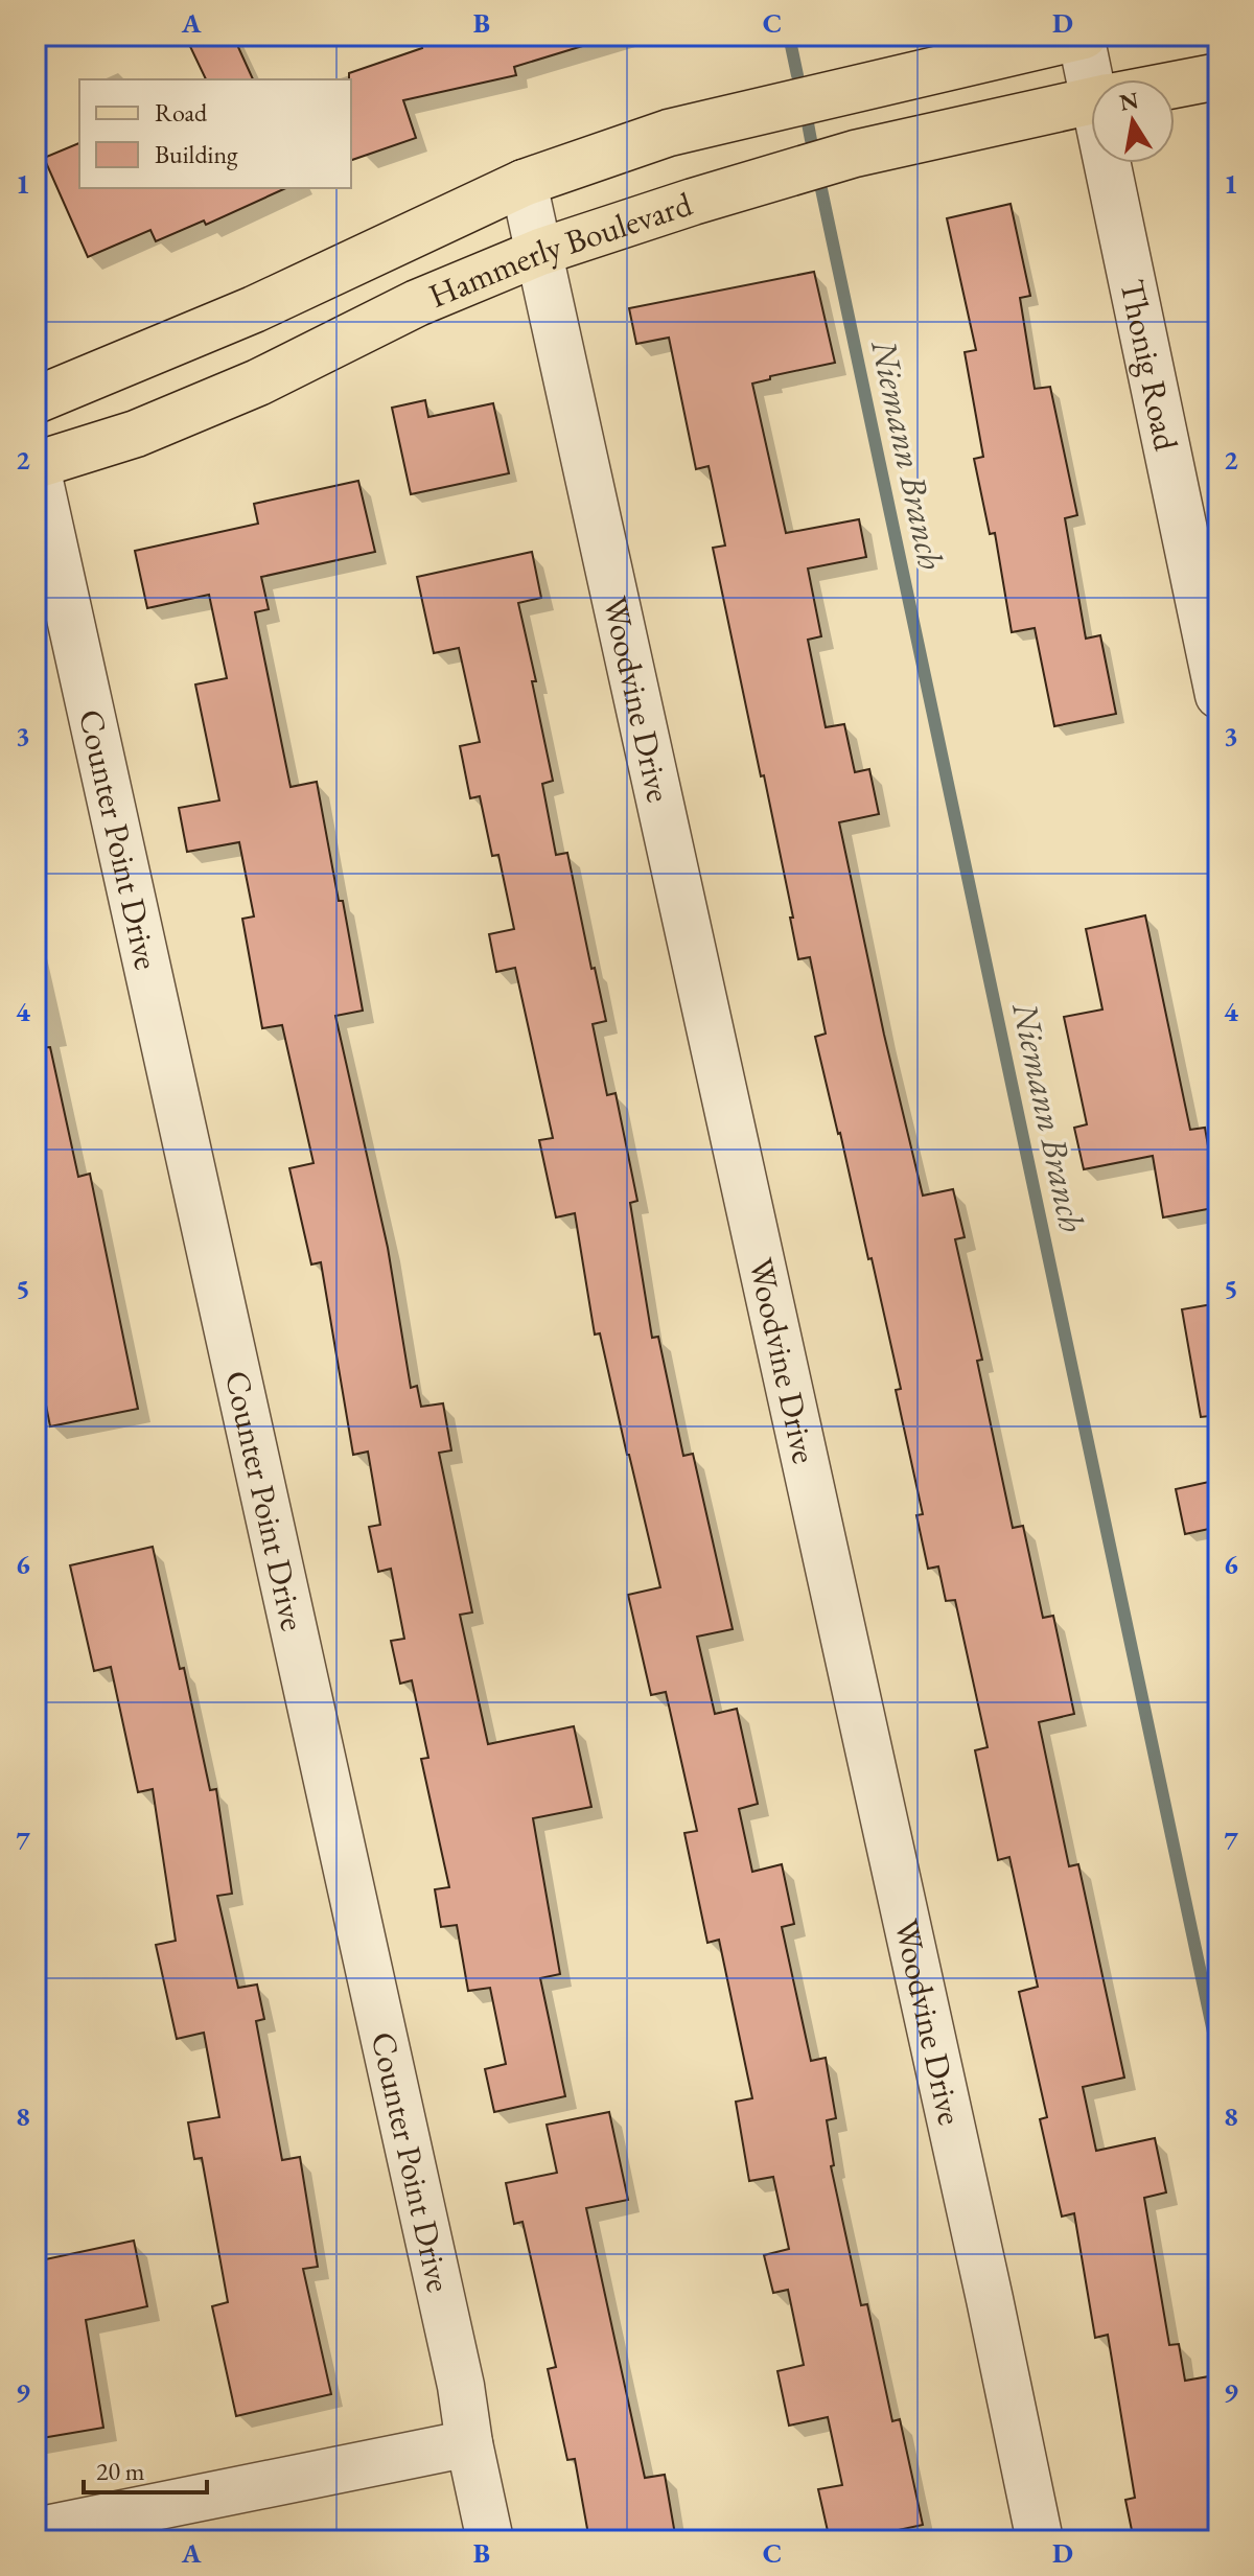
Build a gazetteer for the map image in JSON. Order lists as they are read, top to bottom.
{
  "streets": {
    "main road": ["Hammerly Boulevard"],
    "street": ["Thonig Road", "Woodvine Drive", "Counter Point Drive"]
  },
  "crossings": [
    ["Hammerly Boulevard", "Thonig Road"],
    ["Hammerly Boulevard", "Woodvine Drive"],
    ["Hammerly Boulevard", "Counter Point Drive"]
  ],
  "water": ["Niemann Branch"],
  "legend": ["Road", "Building"],
  "scale_bar": "20 m",
  "north": "top",
  "grid": {
    "columns": [
      "A",
      "B",
      "C",
      "D"
    ],
    "rows": [
      "1",
      "2",
      "3",
      "4",
      "5",
      "6",
      "7",
      "8",
      "9"
    ]
  }
}
